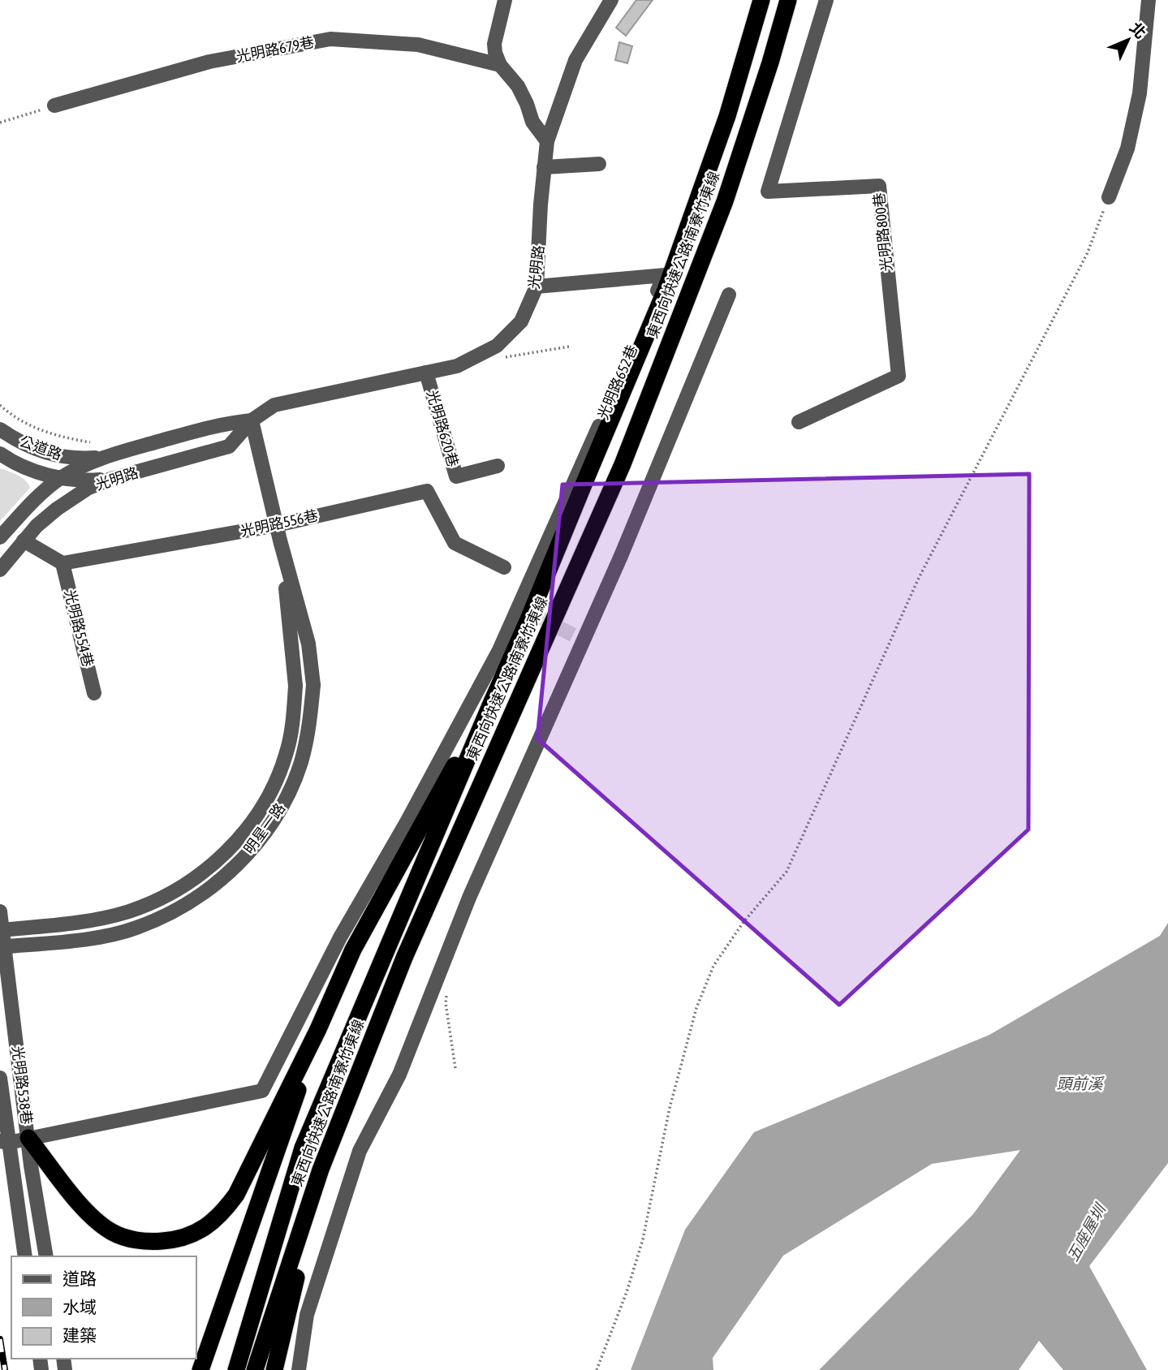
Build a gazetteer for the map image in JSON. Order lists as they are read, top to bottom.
{
  "streets": {
    "highway": ["東西向快速公路 南寮竹東線"],
    "street": [
      "光明路679巷",
      "光明路800巷",
      "光明路",
      "光明路652巷",
      "光明路620巷",
      "公道路",
      "光明路556巷",
      "光明路554巷",
      "明星一路",
      "光明路538巷"
    ]
  },
  "crossings": [
    ["光明路", "光明路652巷"],
    ["光明路", "光明路620巷"],
    ["光明路", "公道路"],
    ["光明路", "明星一路"],
    ["光明路652巷", "光明路538巷"],
    ["光明路556巷", "光明路554巷"],
    ["光明路556巷", "明星一路"]
  ],
  "water": ["頭前溪", "五座屋圳"],
  "legend": ["道路", "水域", "建築"],
  "north": "top right"
}
